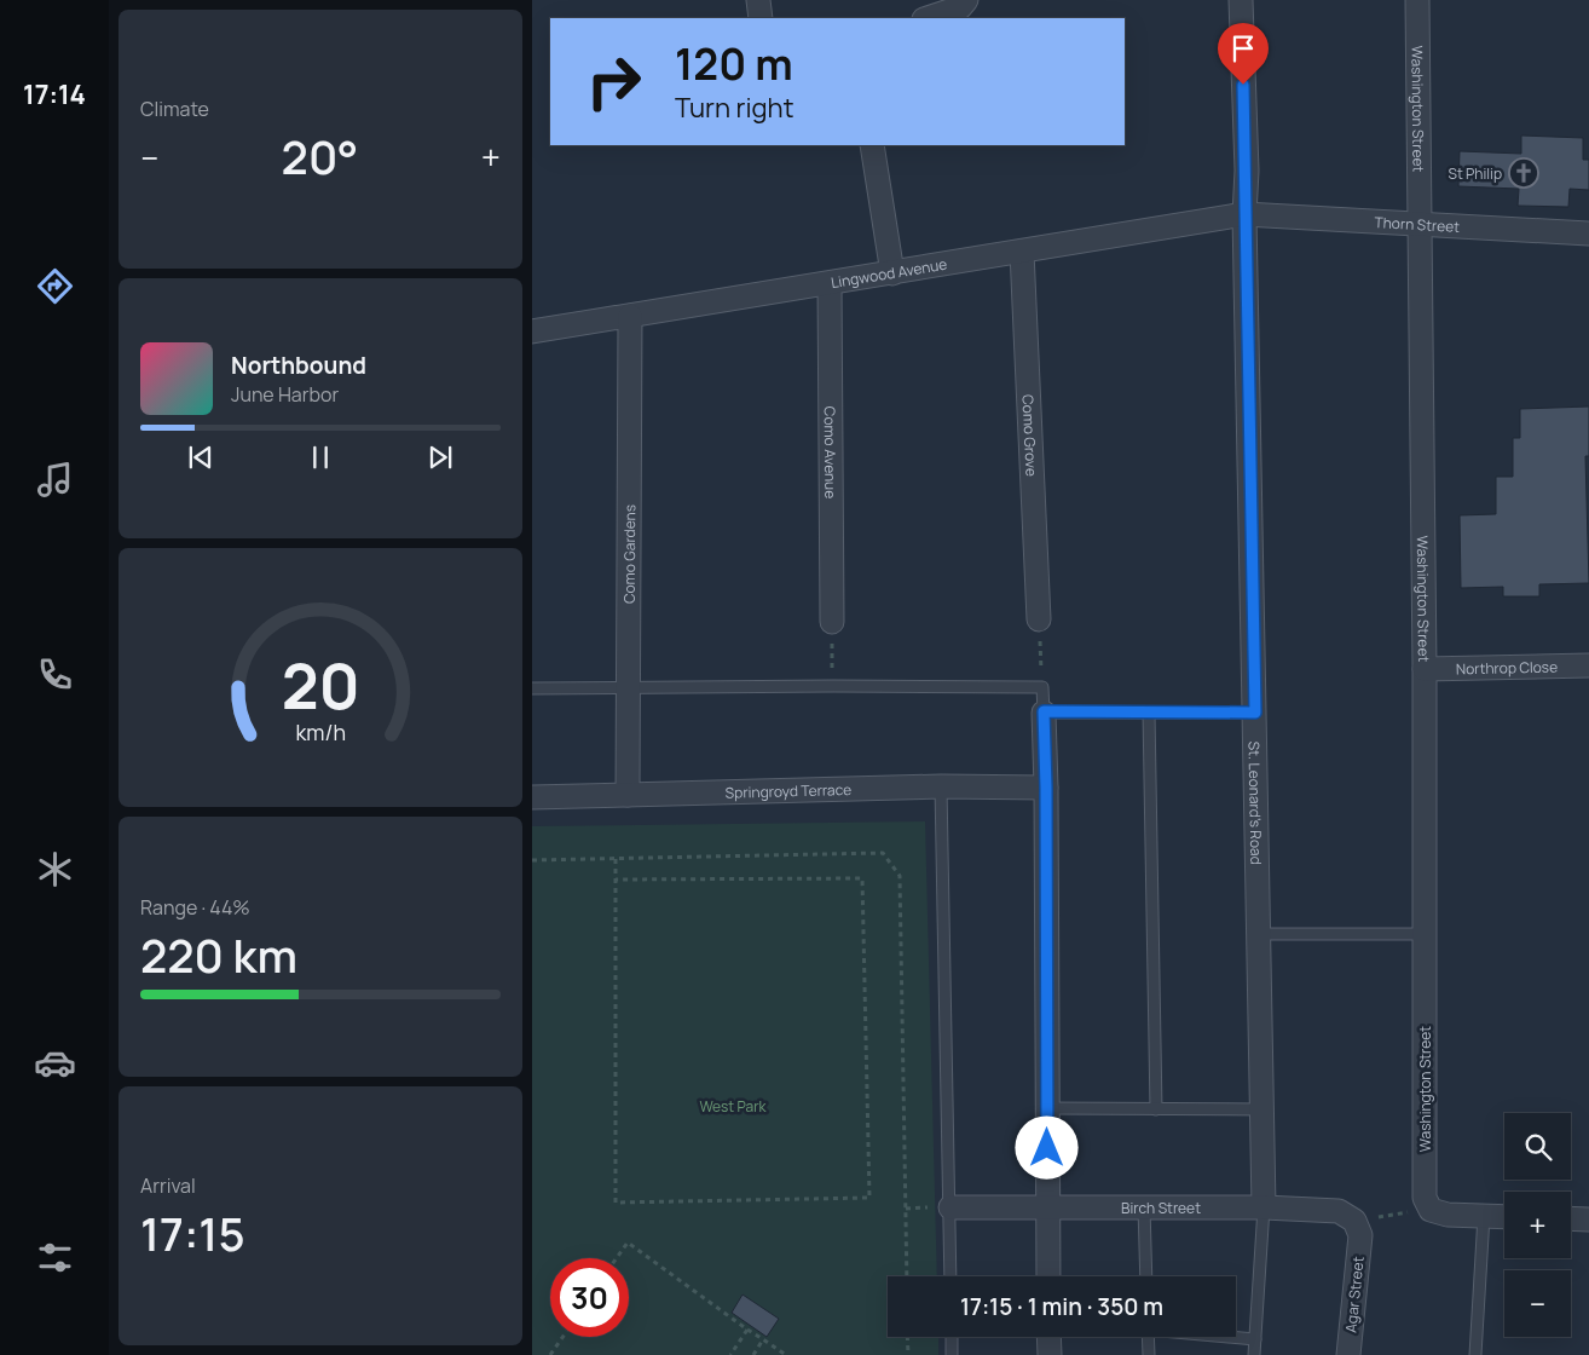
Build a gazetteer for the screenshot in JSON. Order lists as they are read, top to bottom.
{
  "streets": {
    "street": [
      "Washington Street",
      "Thorn Street",
      "Lingwood Avenue",
      "Como Grove",
      "Como Avenue",
      "Como Gardens",
      "Northrop Close",
      "Springroyd Terrace",
      "St. Leonard's Road",
      "Birch Street",
      "Agar Street"
    ]
  },
  "crossings": [
    ["Washington Street", "Thorn Street"],
    ["Washington Street", "Northrop Close"],
    ["Thorn Street", "Lingwood Avenue"],
    ["Thorn Street", "St. Leonard's Road"],
    ["Lingwood Avenue", "Como Grove"],
    ["Lingwood Avenue", "Como Avenue"],
    ["Lingwood Avenue", "Como Gardens"],
    ["Lingwood Avenue", "St. Leonard's Road"],
    ["Como Gardens", "Springroyd Terrace"],
    ["St. Leonard's Road", "Birch Street"],
    ["Birch Street", "Agar Street"]
  ],
  "parks": ["West Park"],
  "places": {
    "church": ["St Philip"]
  },
  "page": {
    "tabs": "17:14",
    "tile": [
      "Climate",
      ["Range · 44%", "220 km"],
      ["Arrival", "17:15"]
    ],
    "turn": ["120 m", "Turn right"],
    "heat": ["−", "20°", "+"],
    "song": ["Northbound", "June Harbor"],
    "map_buttons": ["+", "−"],
    "limit": "30",
    "trip": "17:15 · 1 min · 350 m",
    "gauge": ["20", "km/h"]
  }
}
